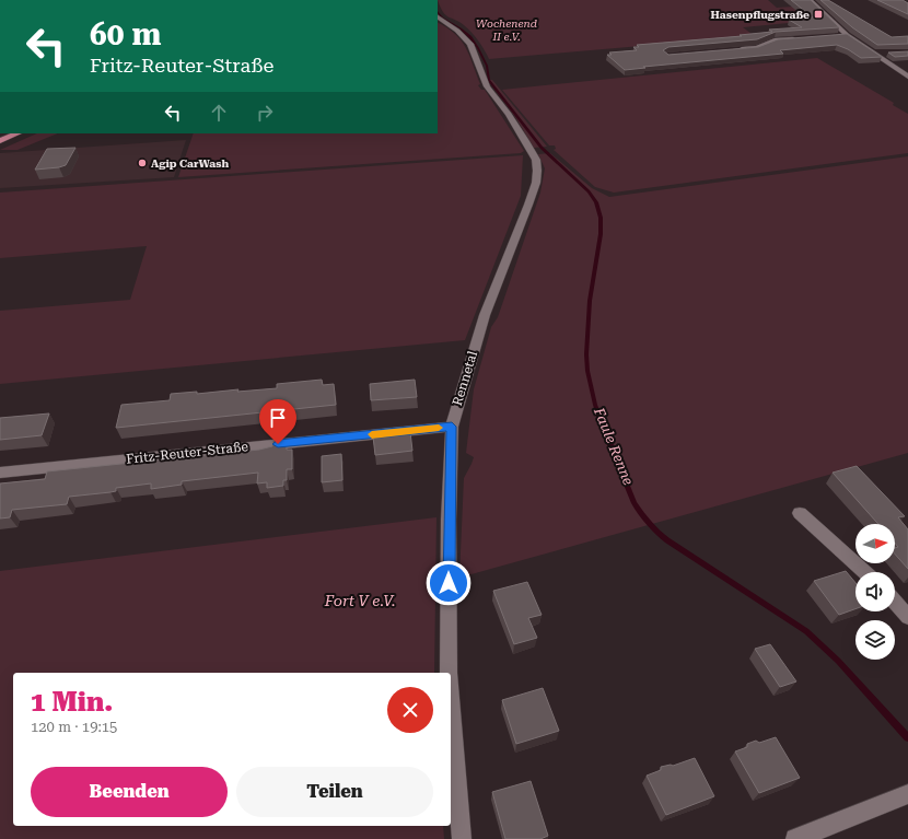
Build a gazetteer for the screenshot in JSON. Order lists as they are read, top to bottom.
{
  "streets": {
    "street": ["Rennetal", "Fritz-Reuter-Straße"]
  },
  "crossings": [
    ["Rennetal", "Fritz-Reuter-Straße"]
  ],
  "water": ["Faule Renne"],
  "parks": ["Wochenend II e.V.", "Fort V e.V."],
  "places": {
    "transit": ["Hasenpflugstraße"],
    "other": ["Agip CarWash"]
  },
  "north": "right",
  "page": {
    "turn": ["60 m", "Fritz-Reuter-Straße"],
    "heading": ["1 Min.", "120 m · 19:15"],
    "buttons": ["Beenden", "Teilen"]
  }
}
